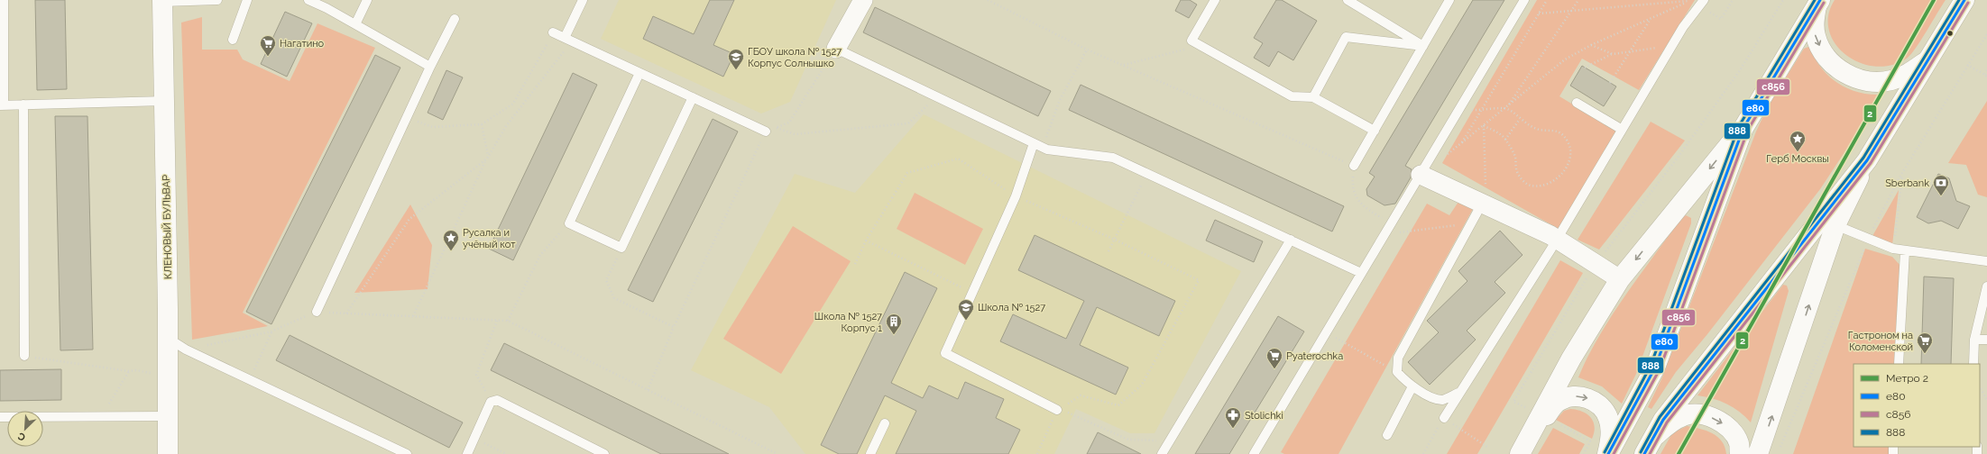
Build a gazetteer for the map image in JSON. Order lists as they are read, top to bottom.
{
  "streets": {
    "main road": ["КЛЕНОВЫЙ БУЛЬВАР"]
  },
  "places": {
    "supermarket": ["Нагатино", "Гастроном на Коломенской", "Pyaterochka"],
    "school or university": ["ГБОУ школа № 1527 Корпус Солнышко", "Школа № 1527"],
    "place": ["Герб Москвы", "Русалка и учёный кот"],
    "bank": ["Sberbank"],
    "building": ["Школа № 1527 Корпус 1"],
    "pharmacy": ["Stolichki"]
  },
  "lines": [
    "metro line 2",
    "transit line е80",
    "transit line 888",
    "transit line с856"
  ],
  "legend": [
    "Метро 2",
    "е80",
    "с856",
    "888"
  ],
  "north": "bottom left"
}
